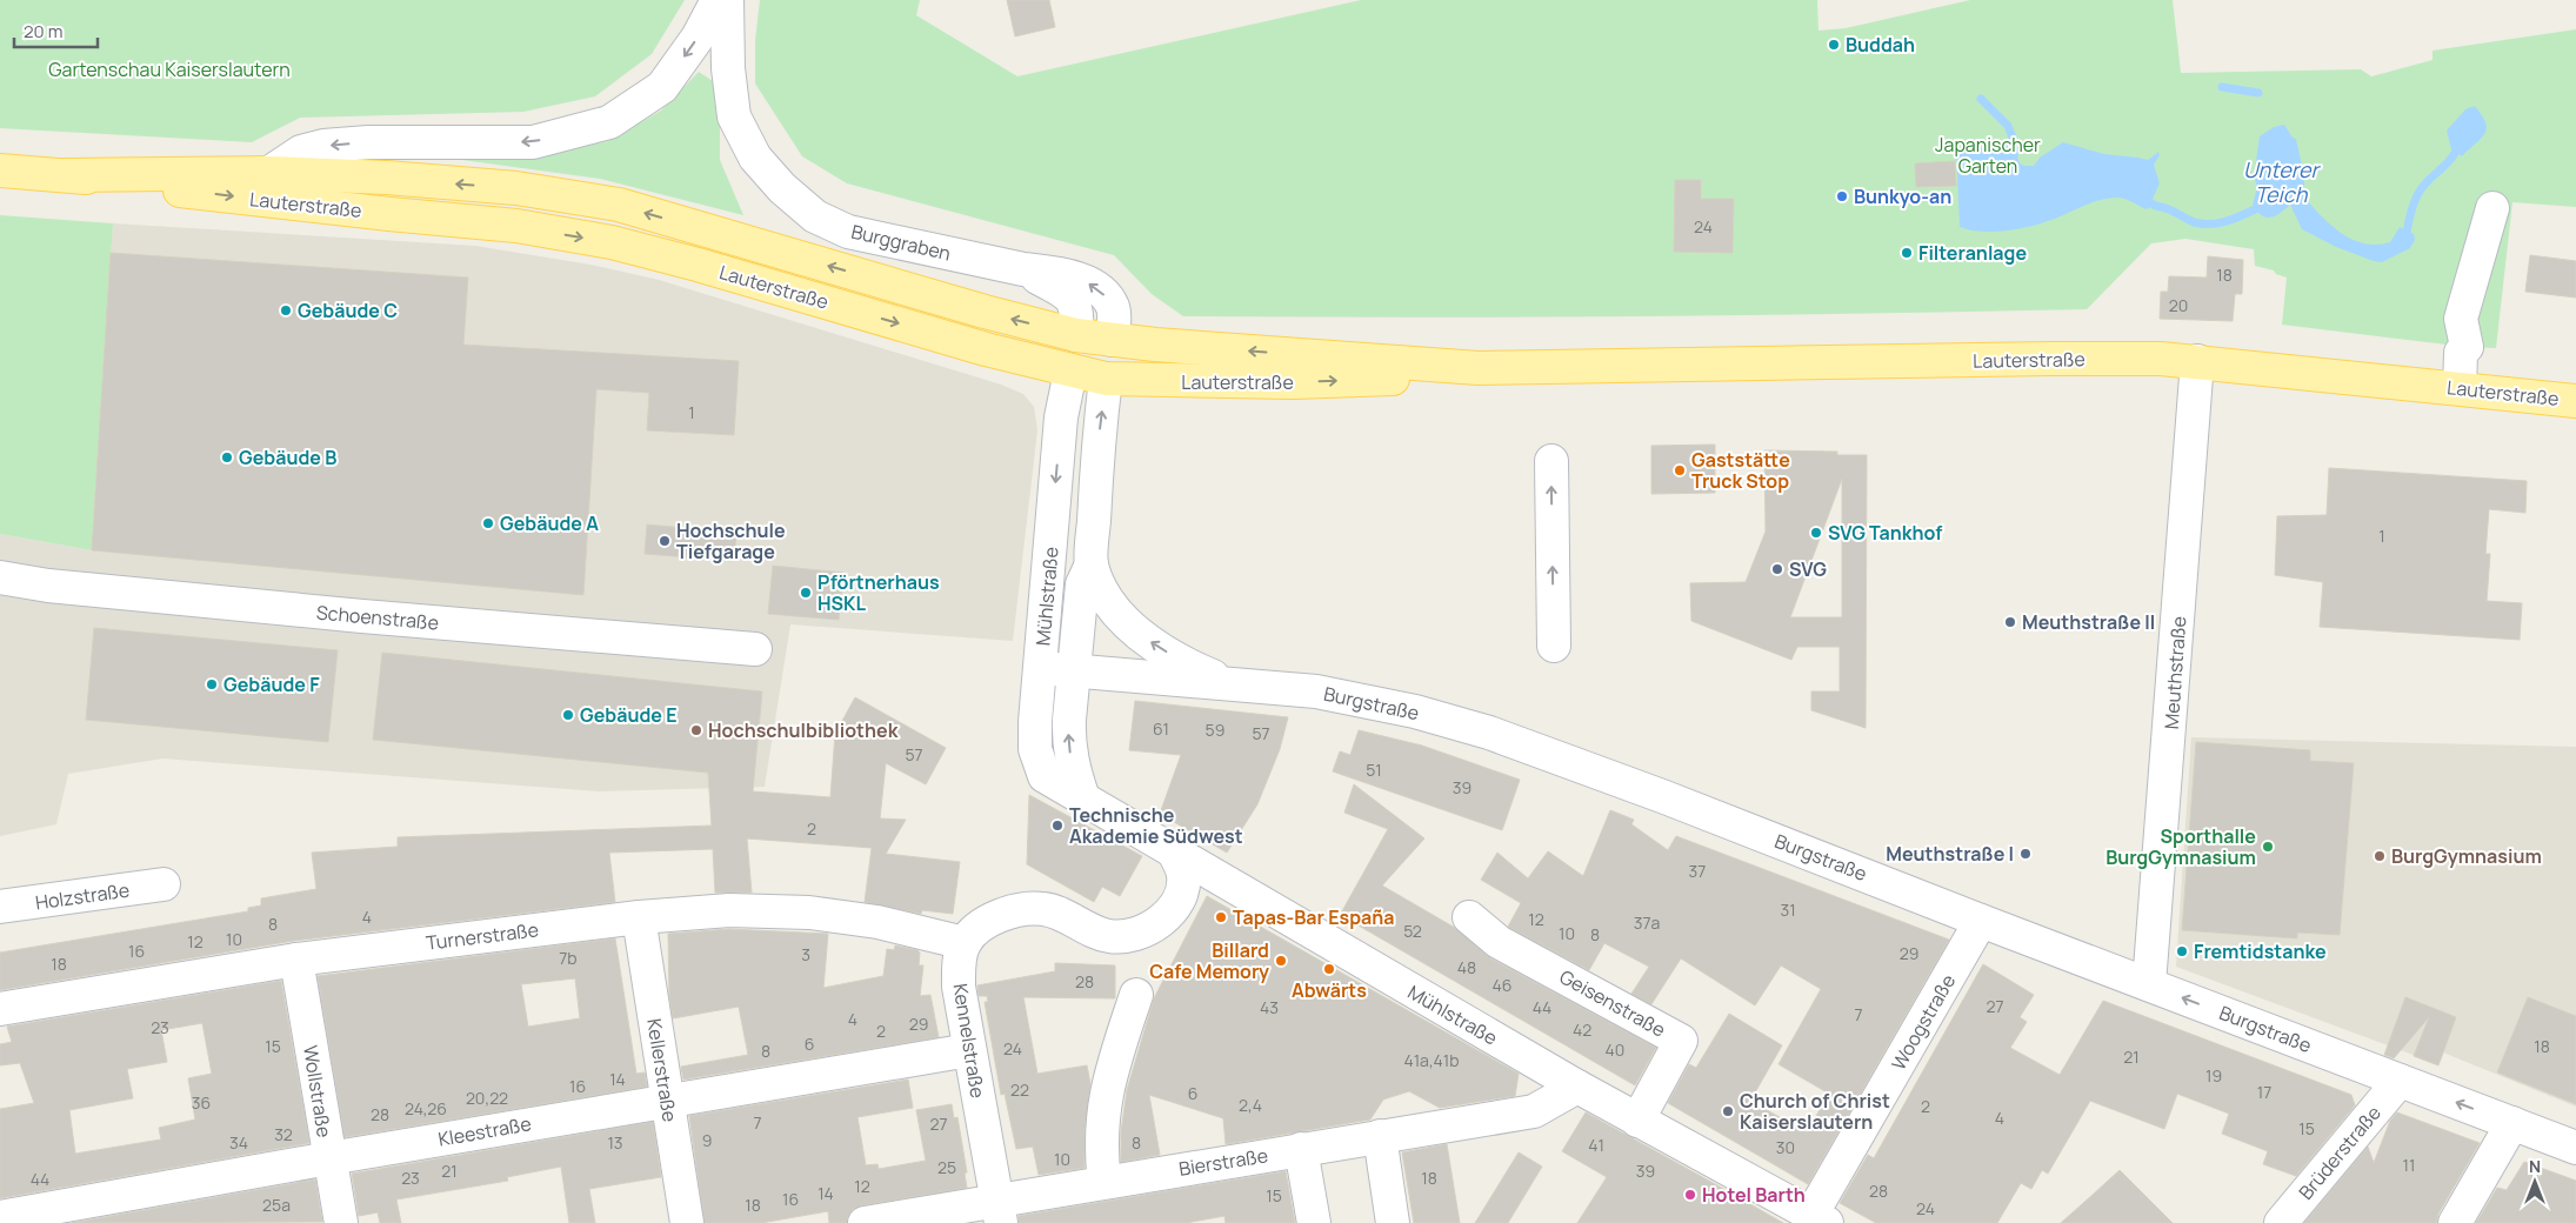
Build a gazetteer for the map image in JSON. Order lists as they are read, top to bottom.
{
  "streets": {
    "main road": ["Lauterstraße"],
    "street": [
      "Burggraben",
      "Mühlstraße",
      "Schoenstraße",
      "Meuthstraße",
      "Burgstraße",
      "Holzstraße",
      "Turnerstraße",
      "Geisenstraße",
      "Woogstraße",
      "Kennelstraße",
      "Kellerstraße",
      "Wollstraße",
      "Kleestraße",
      "Brüderstraße",
      "Bierstraße"
    ]
  },
  "crossings": [
    ["Lauterstraße", "Burggraben"],
    ["Lauterstraße", "Mühlstraße"],
    ["Lauterstraße", "Meuthstraße"],
    ["Mühlstraße", "Burgstraße"],
    ["Mühlstraße", "Geisenstraße"],
    ["Mühlstraße", "Woogstraße"],
    ["Mühlstraße", "Bierstraße"],
    ["Meuthstraße", "Burgstraße"],
    ["Burgstraße", "Woogstraße"],
    ["Burgstraße", "Brüderstraße"],
    ["Turnerstraße", "Kennelstraße"],
    ["Turnerstraße", "Kellerstraße"],
    ["Turnerstraße", "Wollstraße"],
    ["Kennelstraße", "Kleestraße"],
    ["Kennelstraße", "Bierstraße"],
    ["Kellerstraße", "Kleestraße"],
    ["Wollstraße", "Kleestraße"]
  ],
  "water": ["Unterer Teich"],
  "parks": ["Gartenschau Kaiserslautern", "Japanischer Garten"],
  "places": [
    "Buddah",
    "Bunkyo-an",
    "Filteranlage",
    "Gebäude C",
    "Gebäude B",
    "Gaststätte Truck Stop",
    "Gebäude A",
    "SVG Tankhof",
    "Hochschule Tiefgarage",
    "SVG",
    "Pförtnerhaus HSKL",
    "Meuthstraße II",
    "Gebäude F",
    "Gebäude E",
    "Hochschulbibliothek",
    "Technische Akademie Südwest",
    "Sporthalle BurgGymnasium",
    "Meuthstraße I",
    "BurgGymnasium",
    "Tapas-Bar España",
    "Fremtidstanke",
    "Billard Cafe Memory",
    "Abwärts",
    "Church of Christ Kaiserslautern",
    "Hotel Barth"
  ],
  "house_numbers": [
    "24",
    "18",
    "20",
    "1",
    "1",
    "61",
    "59",
    "57",
    "57",
    "51",
    "39",
    "2",
    "37",
    "31",
    "4",
    "12",
    "37a",
    "8",
    "52",
    "10",
    "8",
    "10",
    "12",
    "16",
    "29",
    "3",
    "7b",
    "18",
    "48",
    "28",
    "46",
    "27",
    "43",
    "44",
    "7",
    "4",
    "29",
    "23",
    "42",
    "2",
    "6",
    "15",
    "18",
    "24",
    "40",
    "8",
    "21",
    "41a,41b",
    "19",
    "14",
    "16",
    "22",
    "17",
    "6",
    "20,22",
    "36",
    "2,4",
    "2",
    "24,26",
    "28",
    "4",
    "7",
    "27",
    "15",
    "32",
    "9",
    "34",
    "13",
    "8",
    "41",
    "30",
    "10",
    "11",
    "25",
    "21",
    "39",
    "23",
    "18",
    "44",
    "12",
    "28",
    "14",
    "15",
    "16",
    "25a",
    "18",
    "24"
  ],
  "scale_bar": "20 m",
  "north": "top"
}
